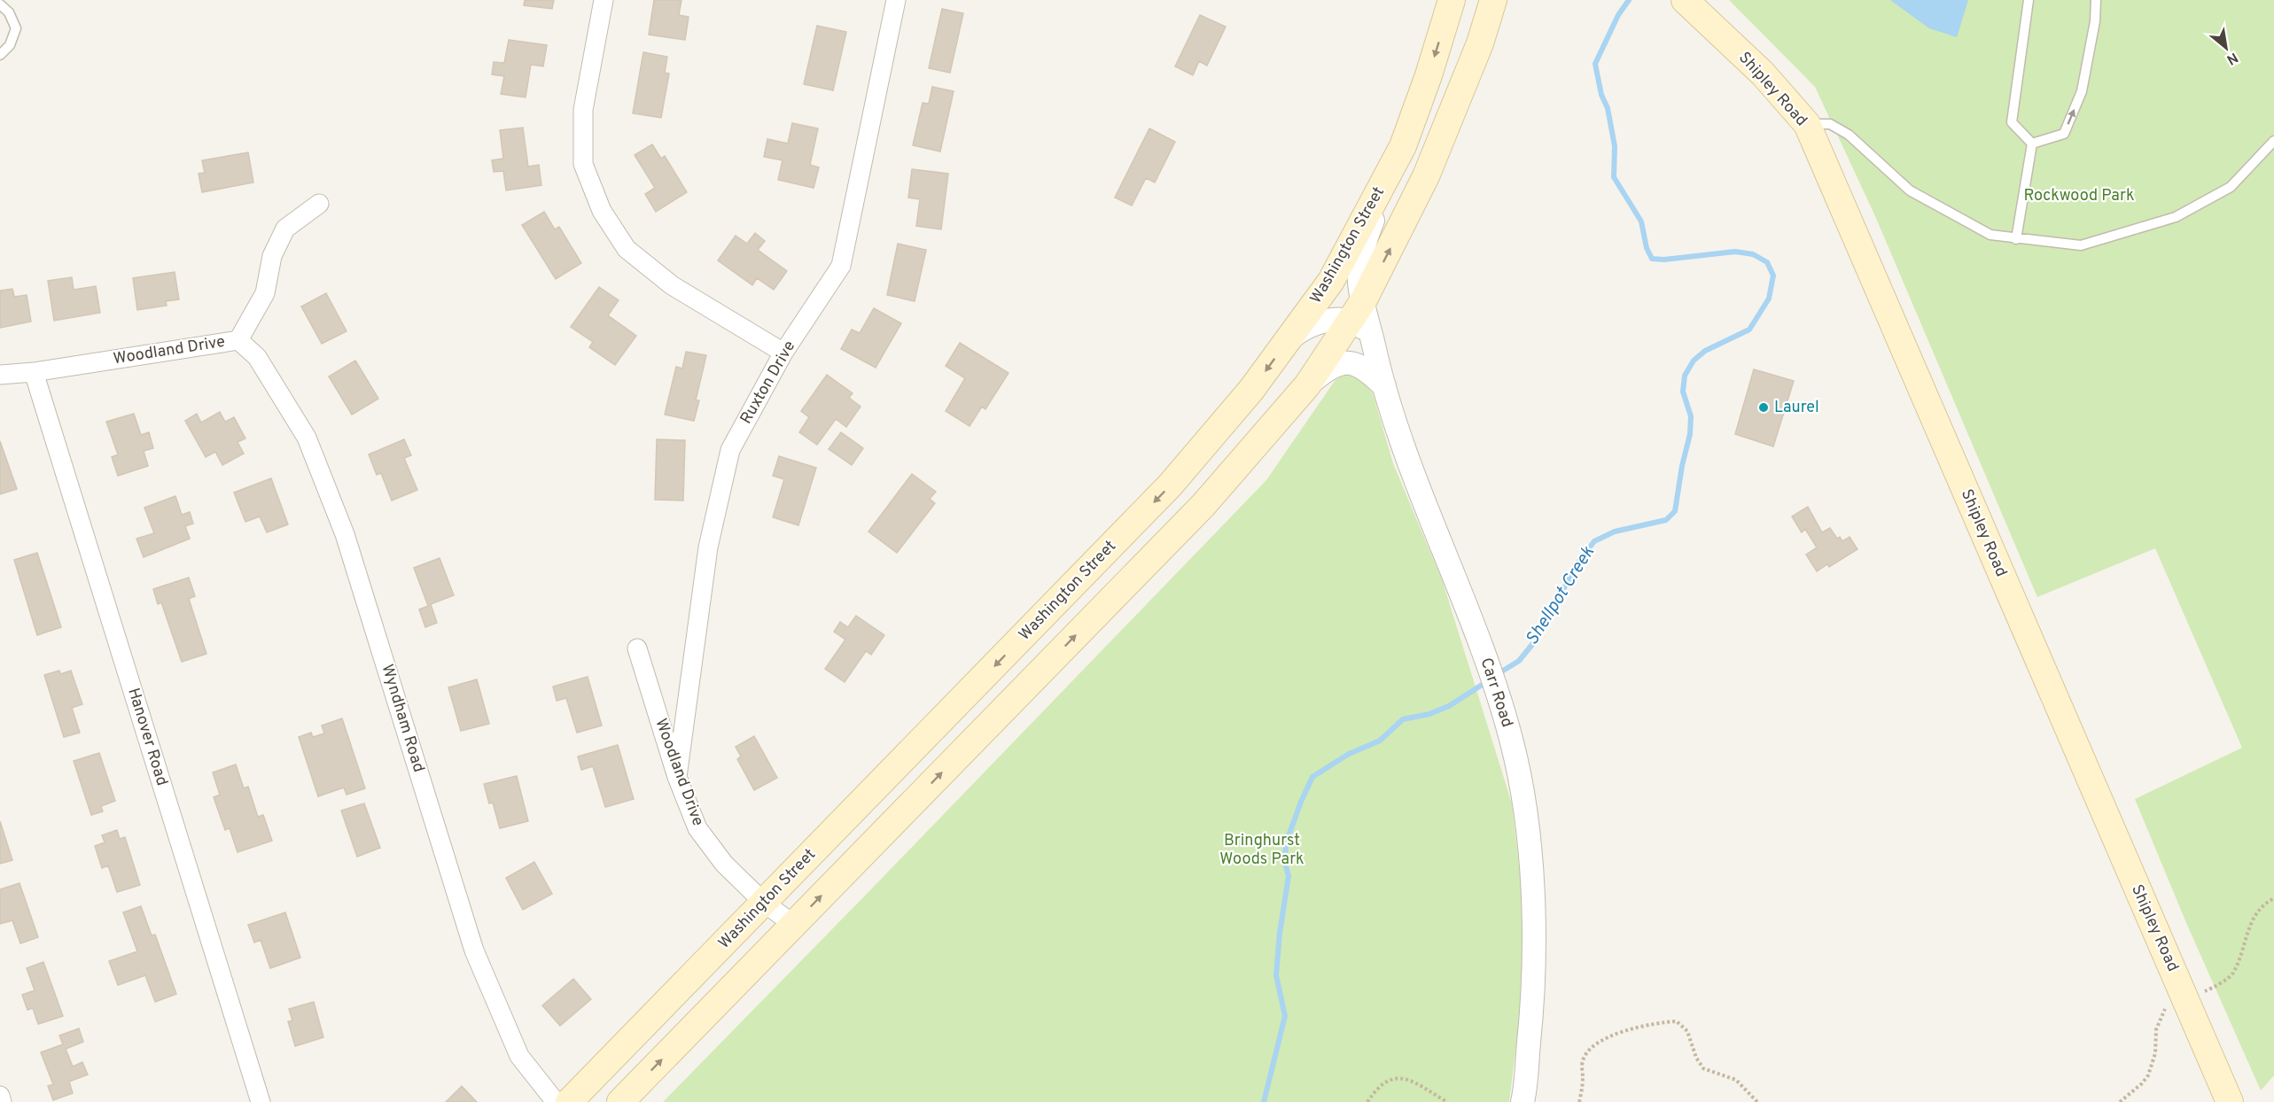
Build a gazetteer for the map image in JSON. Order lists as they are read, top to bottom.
{
  "streets": {
    "main road": ["Shipley Road", "Washington Street"],
    "street": [
      "Woodland Drive",
      "Ruxton Drive",
      "Carr Road",
      "Wyndham Road",
      "Hanover Road"
    ]
  },
  "crossings": [
    ["Washington Street", "Woodland Drive"],
    ["Washington Street", "Carr Road"],
    ["Woodland Drive", "Ruxton Drive"],
    ["Woodland Drive", "Wyndham Road"],
    ["Woodland Drive", "Hanover Road"]
  ],
  "water": ["Shellpot Creek"],
  "parks": ["Rockwood Park", "Bringhurst Woods Park"],
  "places": ["Laurel"],
  "north": "bottom right"
}
